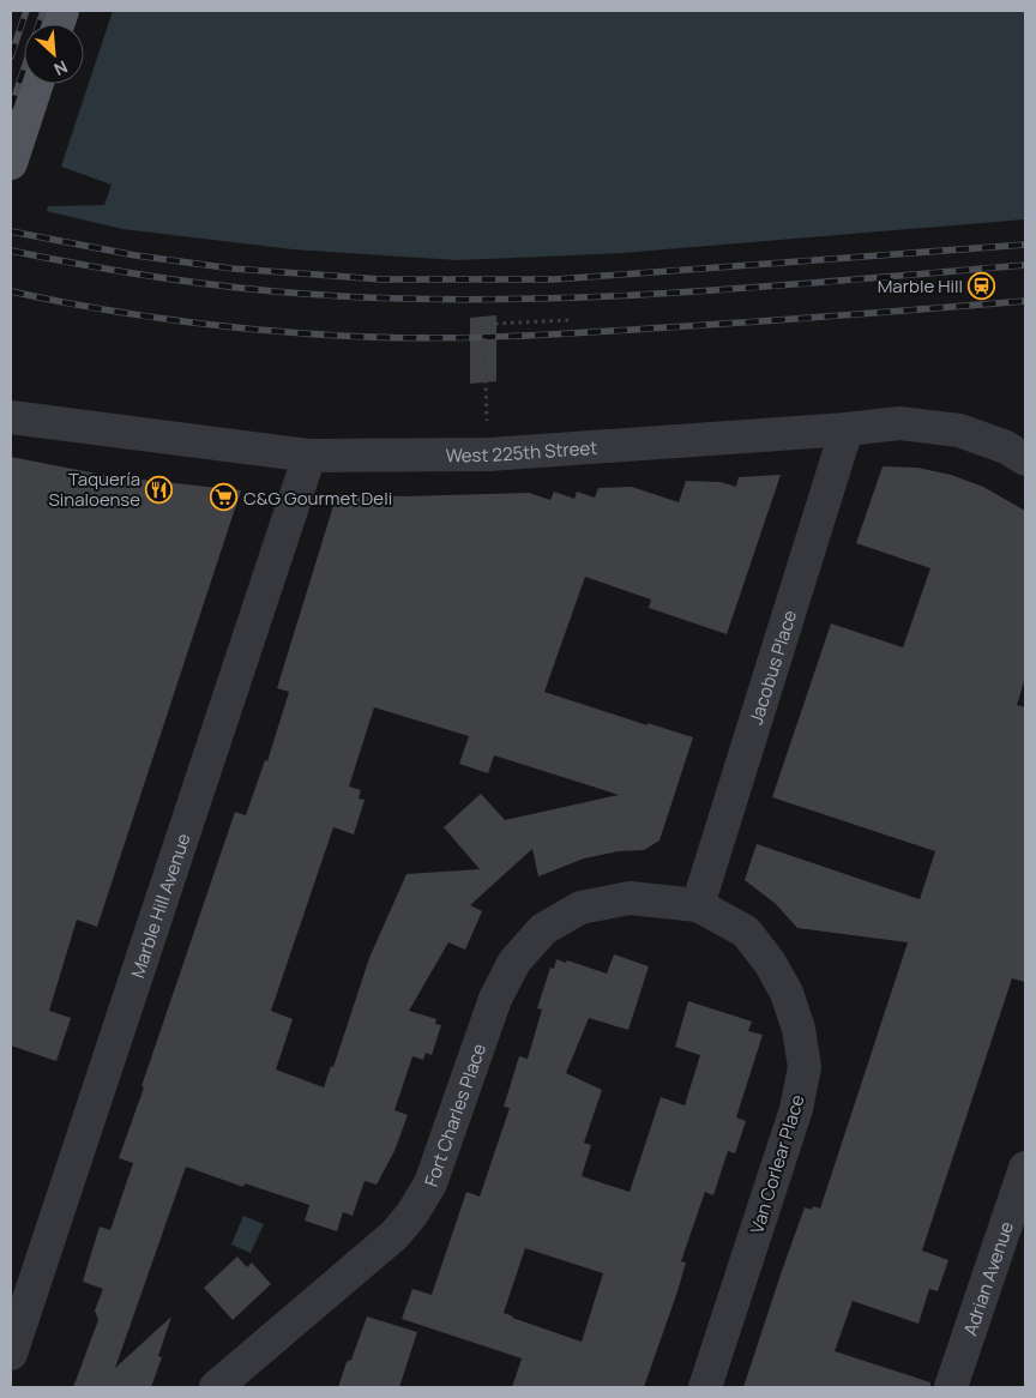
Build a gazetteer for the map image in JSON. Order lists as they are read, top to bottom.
{
  "streets": {
    "street": [
      "West 225th Street",
      "Jacobus Place",
      "Marble Hill Avenue",
      "Fort Charles Place",
      "Van Corlear Place",
      "Adrian Avenue"
    ]
  },
  "crossings": [
    ["West 225th Street", "Jacobus Place"],
    ["West 225th Street", "Marble Hill Avenue"],
    ["Jacobus Place", "Fort Charles Place"],
    ["Jacobus Place", "Van Corlear Place"],
    ["Fort Charles Place", "Van Corlear Place"]
  ],
  "places": {
    "station": ["Marble Hill"],
    "restaurant": ["Taquería Sinaloense"],
    "supermarket": ["C&G Gourmet Deli"]
  },
  "north": "bottom right"
}
